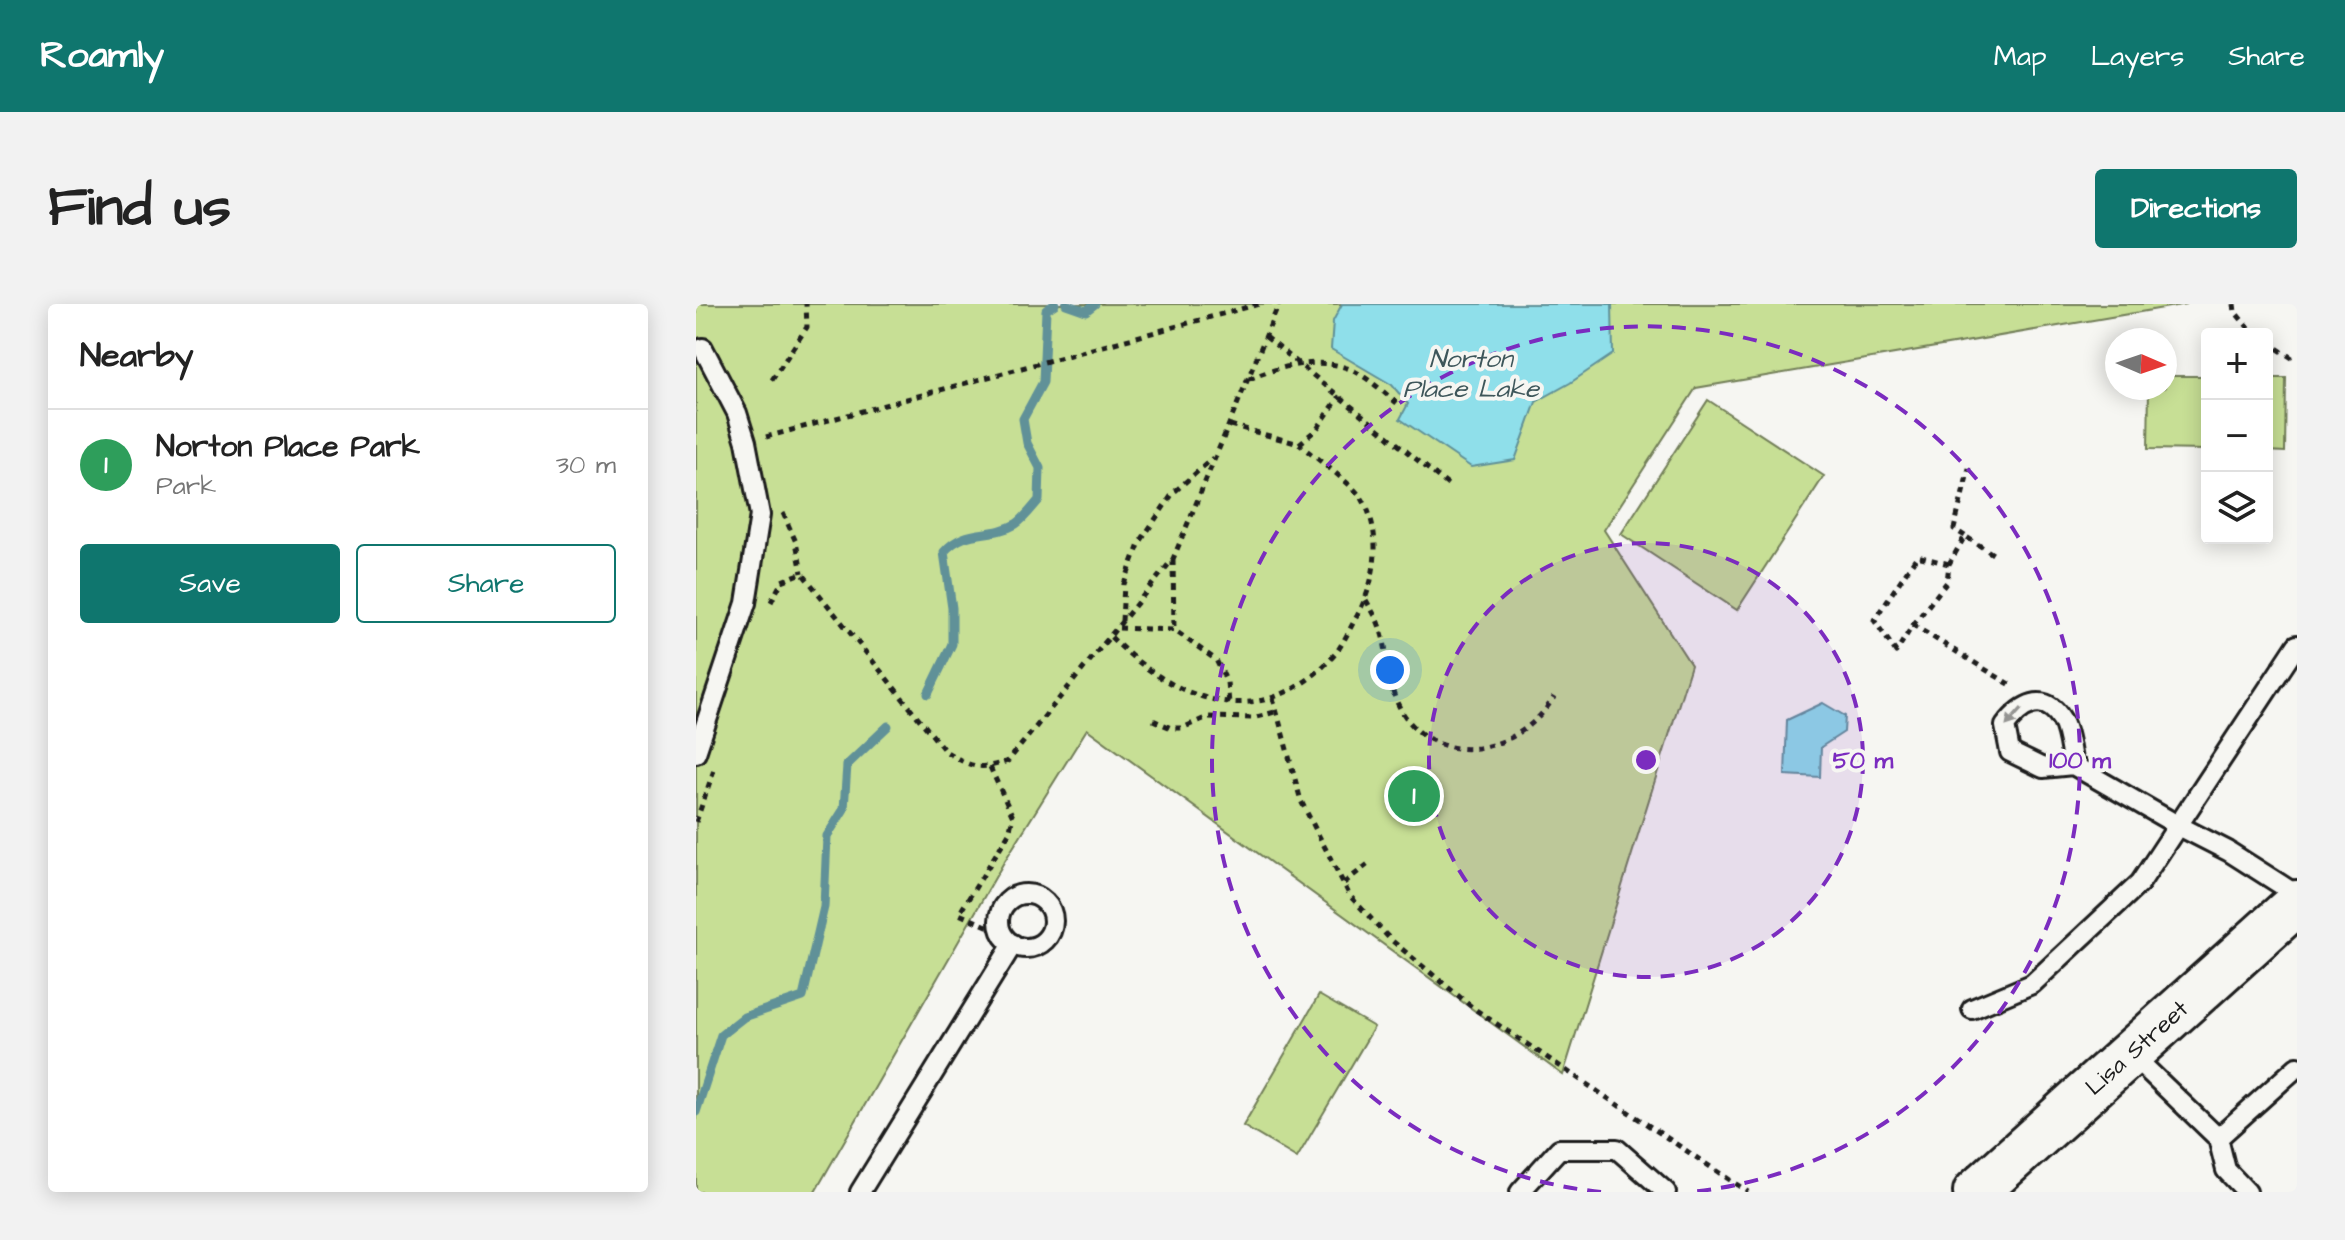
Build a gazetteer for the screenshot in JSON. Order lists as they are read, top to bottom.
{
  "streets": {
    "street": ["Lisa Street"]
  },
  "water": ["Norton Place Lake"],
  "north": "right",
  "page": {
    "header": "Roamly",
    "nav": ["Map", "Layers", "Share"],
    "title": "Find us",
    "buttons": [
      "Directions",
      ["Save", "Share"]
    ],
    "heading": "Nearby",
    "map_buttons": ["+", "−"],
    "list": [
      {
        "mark": "1",
        "name": "Norton Place Park",
        "note": "Park",
        "value": "30 m"
      }
    ],
    "pins": "1"
  },
  "rings": ["50 m", "100 m"]
}
